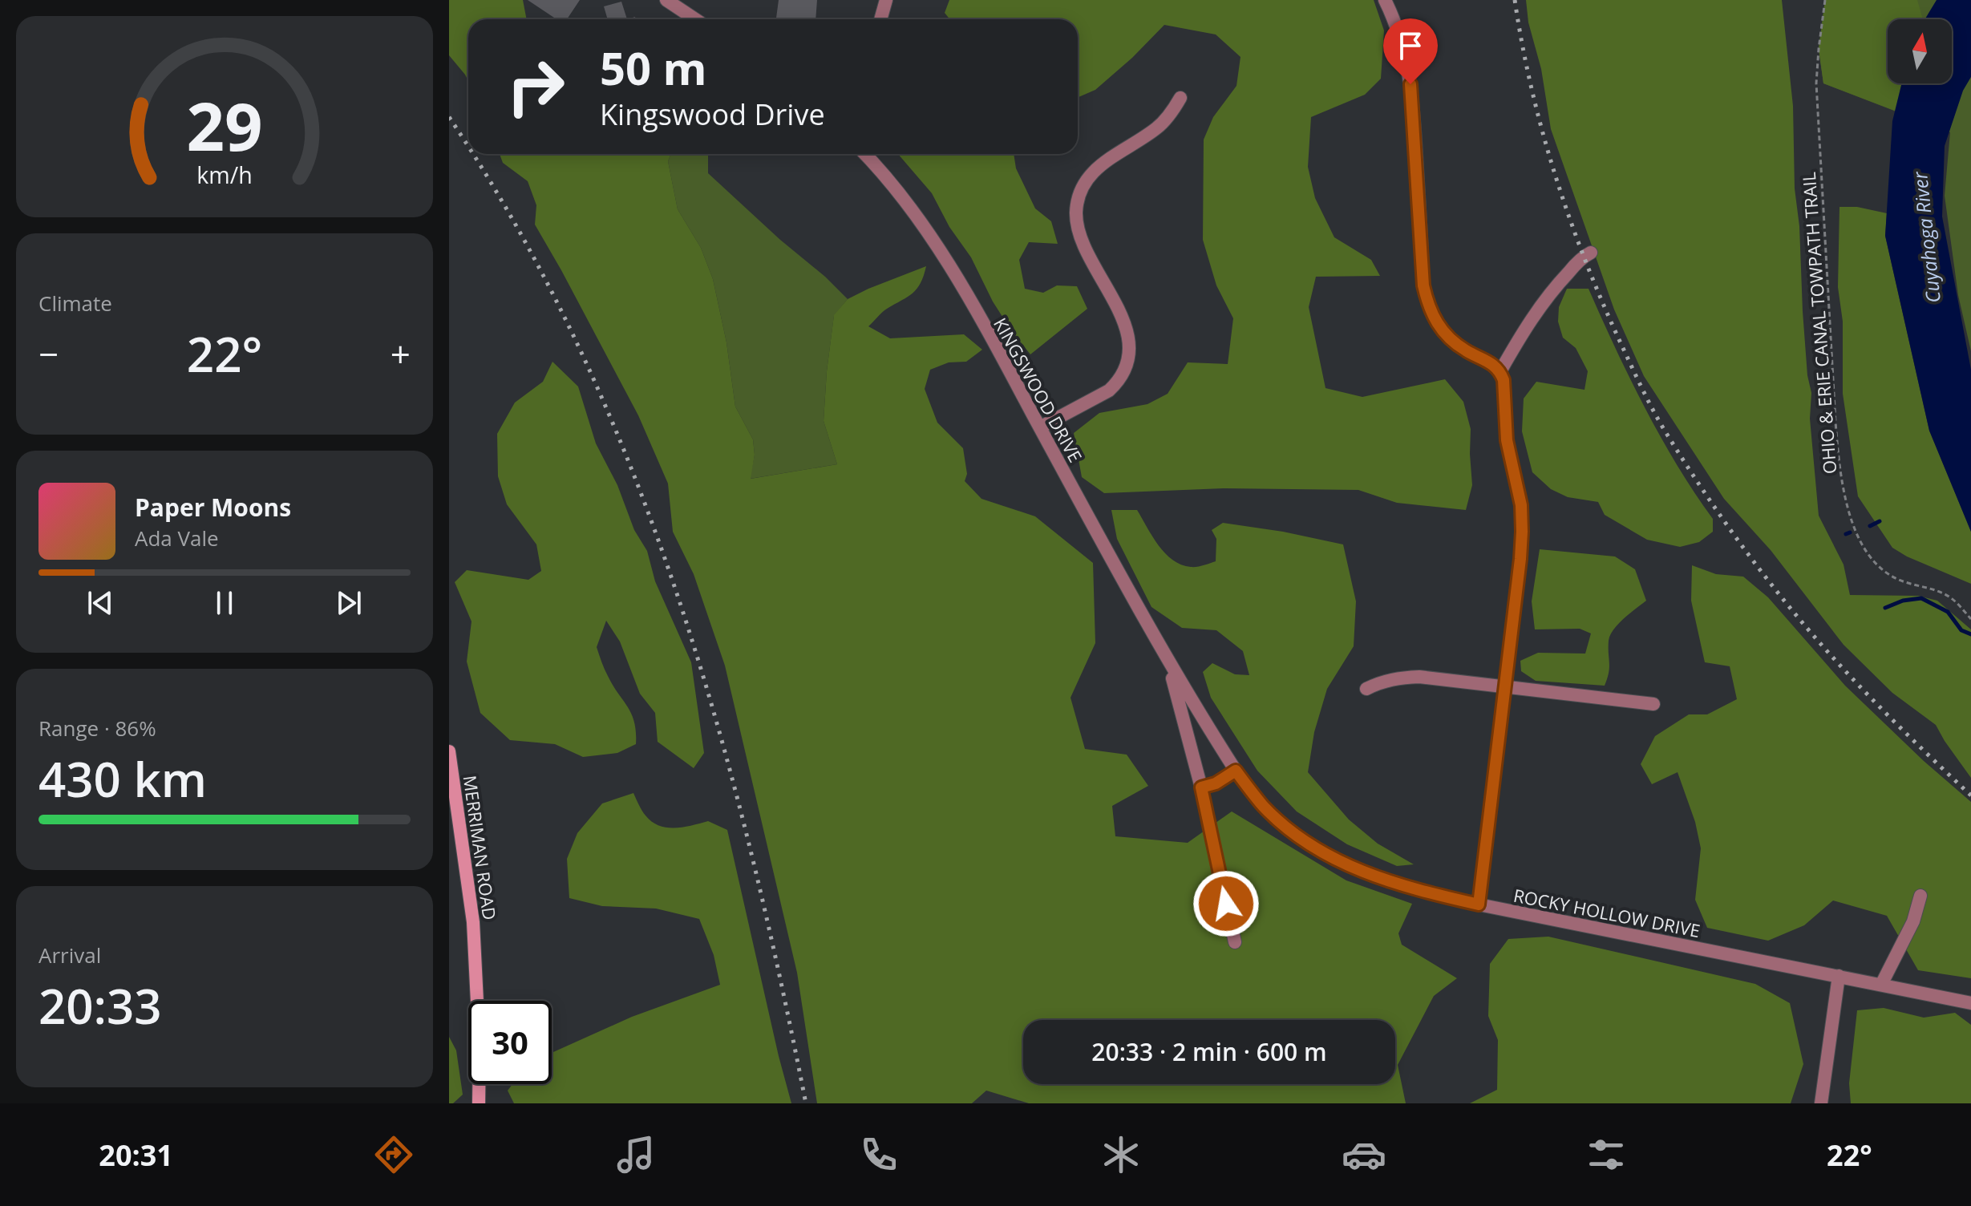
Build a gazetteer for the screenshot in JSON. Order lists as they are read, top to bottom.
{
  "streets": {
    "main road": ["MERRIMAN ROAD"],
    "street": ["KINGSWOOD DRIVE", "ROCKY HOLLOW DRIVE"],
    "path": ["OHIO & ERIE CANAL TOWPATH TRAIL"]
  },
  "crossings": [
    ["KINGSWOOD DRIVE", "ROCKY HOLLOW DRIVE"]
  ],
  "water": ["Cuyahoga River"],
  "north": "top",
  "page": {
    "turn": ["50 m", "Kingswood Drive"],
    "tile": [
      "Climate",
      ["Range · 86%", "430 km"],
      ["Arrival", "20:33"]
    ],
    "heat": ["−", "22°", "+"],
    "song": ["Paper Moons", "Ada Vale"],
    "limit": "30",
    "trip": "20:33 · 2 min · 600 m",
    "tabs": ["20:31", "22°"],
    "gauge": ["29", "km/h"]
  }
}
